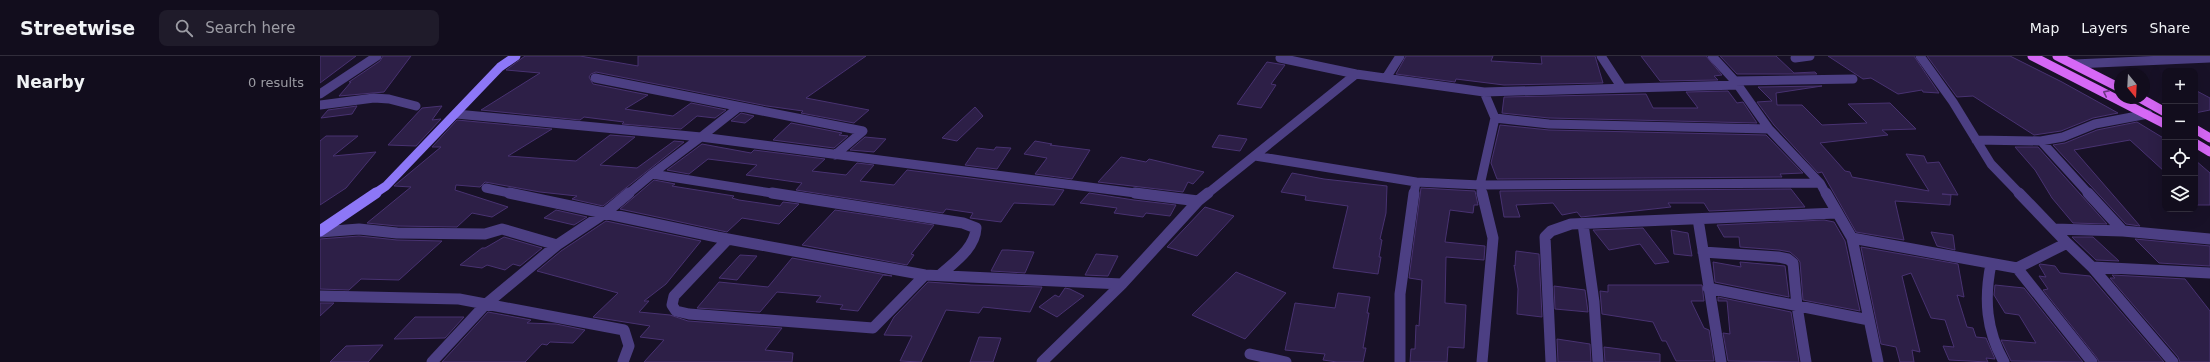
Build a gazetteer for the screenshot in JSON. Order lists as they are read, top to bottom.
{
  "north": "bottom",
  "page": {
    "header": "Streetwise",
    "search": "Search here",
    "nav": ["Map", "Layers", "Share"],
    "heading": ["Nearby", "0 results"],
    "map_buttons": ["+", "−"]
  }
}
